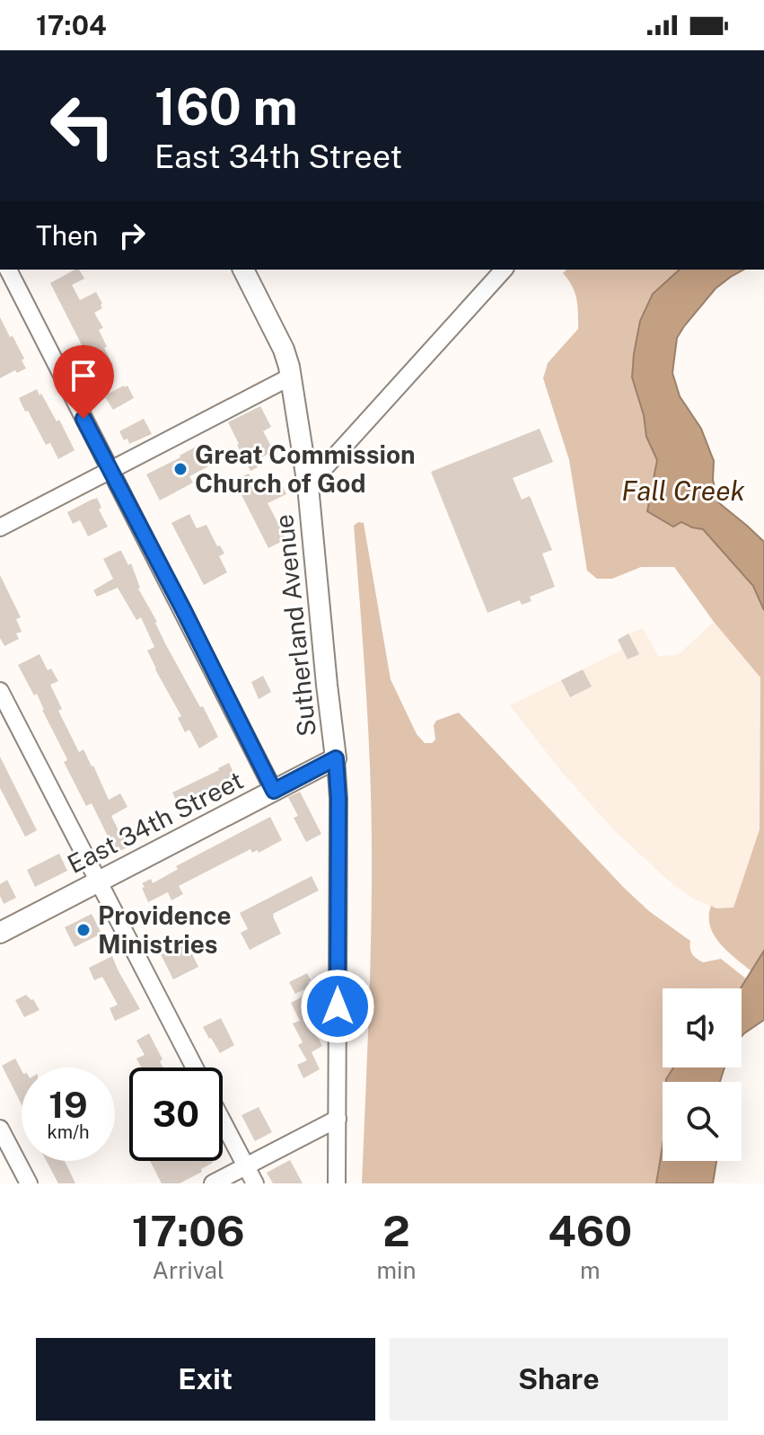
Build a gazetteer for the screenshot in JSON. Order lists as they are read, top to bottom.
{
  "streets": {
    "main road": ["Sutherland Avenue", "East 34th Street"]
  },
  "crossings": [
    ["Sutherland Avenue", "East 34th Street"]
  ],
  "water": ["Fall Creek"],
  "places": ["Great Commission Church of God", "Providence Ministries"],
  "page": {
    "status": "17:04",
    "turn": ["160 m", "East 34th Street"],
    "then": "Then",
    "speed": "19 km/h",
    "limit": "30",
    "eta": [
      "17:06",
      "Arrival",
      "2",
      "min",
      "460",
      "m"
    ],
    "buttons": ["Exit", "Share"]
  }
}
